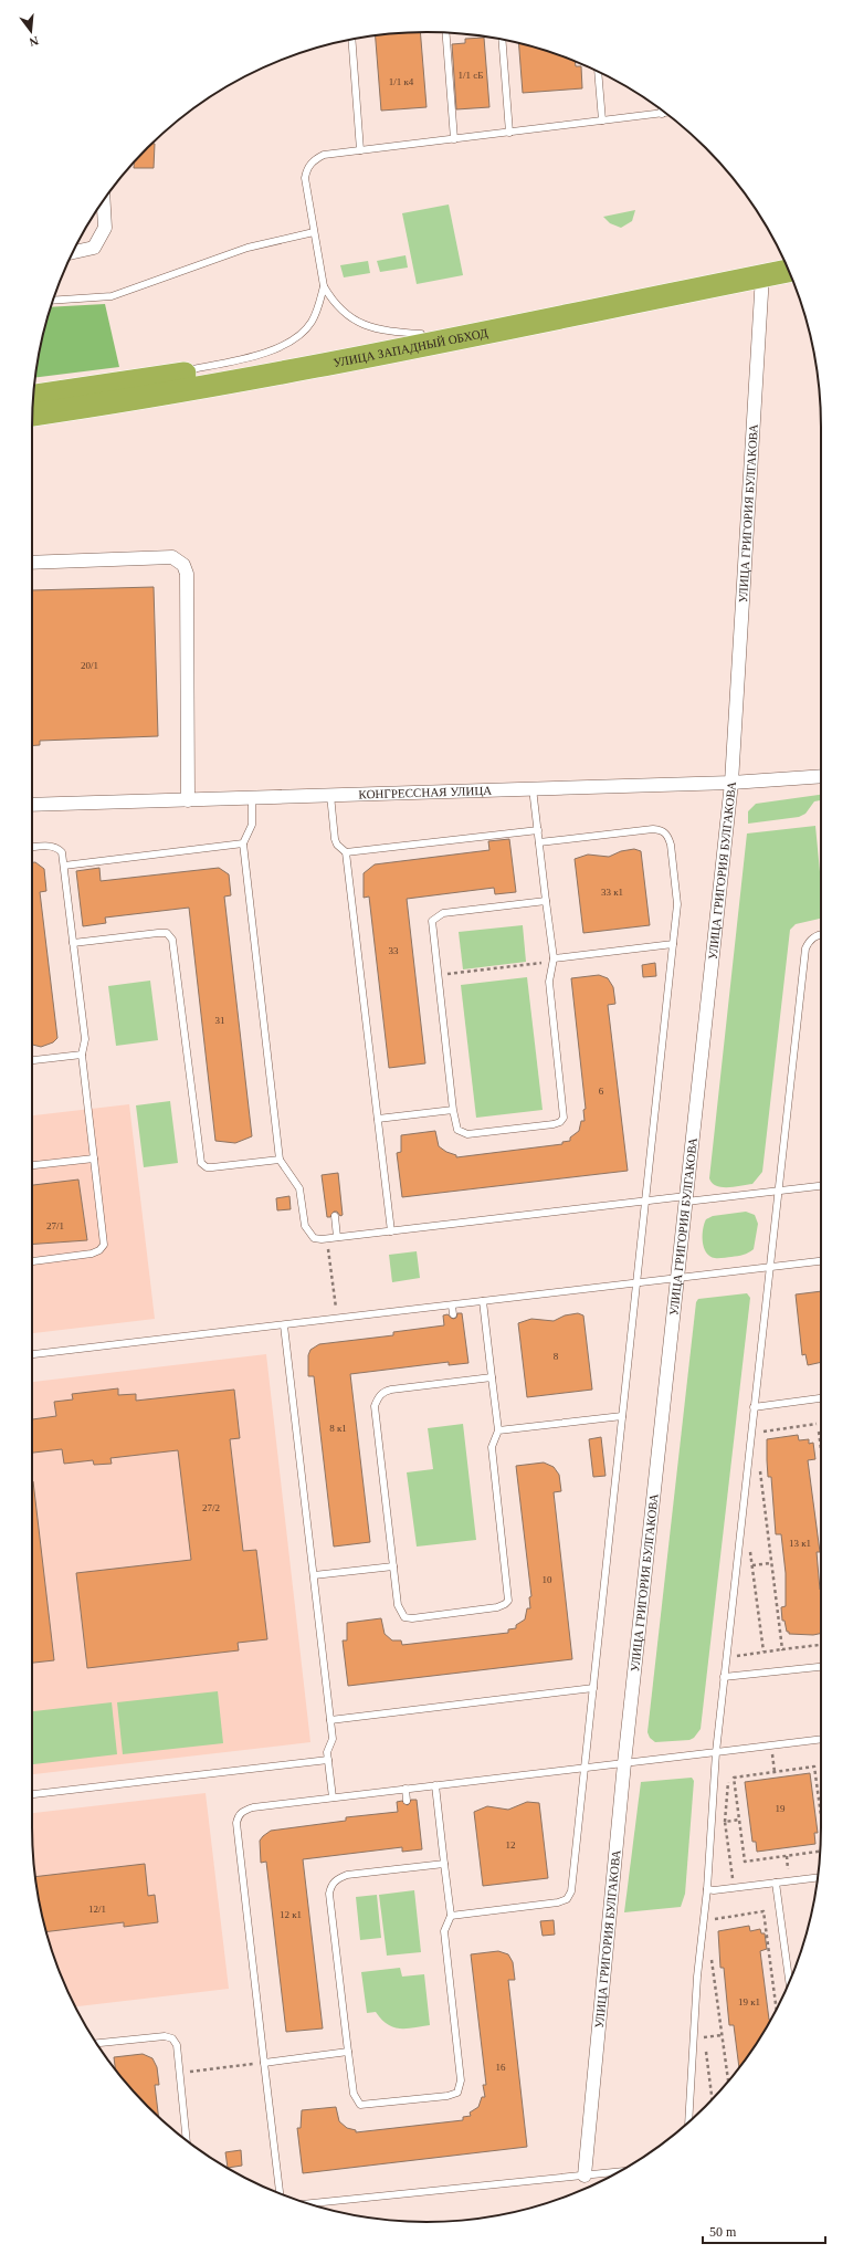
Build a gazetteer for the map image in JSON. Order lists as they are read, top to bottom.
{
  "streets": {
    "highway": ["УЛИЦА ЗАПАДНЫЙ ОБХОД"],
    "street": ["УЛИЦА ГРИГОРИЯ БУЛГАКОВА", "КОНГРЕССНАЯ УЛИЦА"]
  },
  "crossings": [
    ["УЛИЦА ЗАПАДНЫЙ ОБХОД", "УЛИЦА ГРИГОРИЯ БУЛГАКОВА"],
    ["УЛИЦА ГРИГОРИЯ БУЛГАКОВА", "КОНГРЕССНАЯ УЛИЦА"]
  ],
  "house_numbers": [
    "1/1 сБ",
    "1/1 к4",
    "20/1",
    "33 к1",
    "33",
    "31",
    "6",
    "27/1",
    "8",
    "8 к1",
    "27/2",
    "13 к1",
    "10",
    "19",
    "12",
    "12/1",
    "12 к1",
    "19 к1",
    "16"
  ],
  "scale_bar": "50 m",
  "north": "bottom"
}
